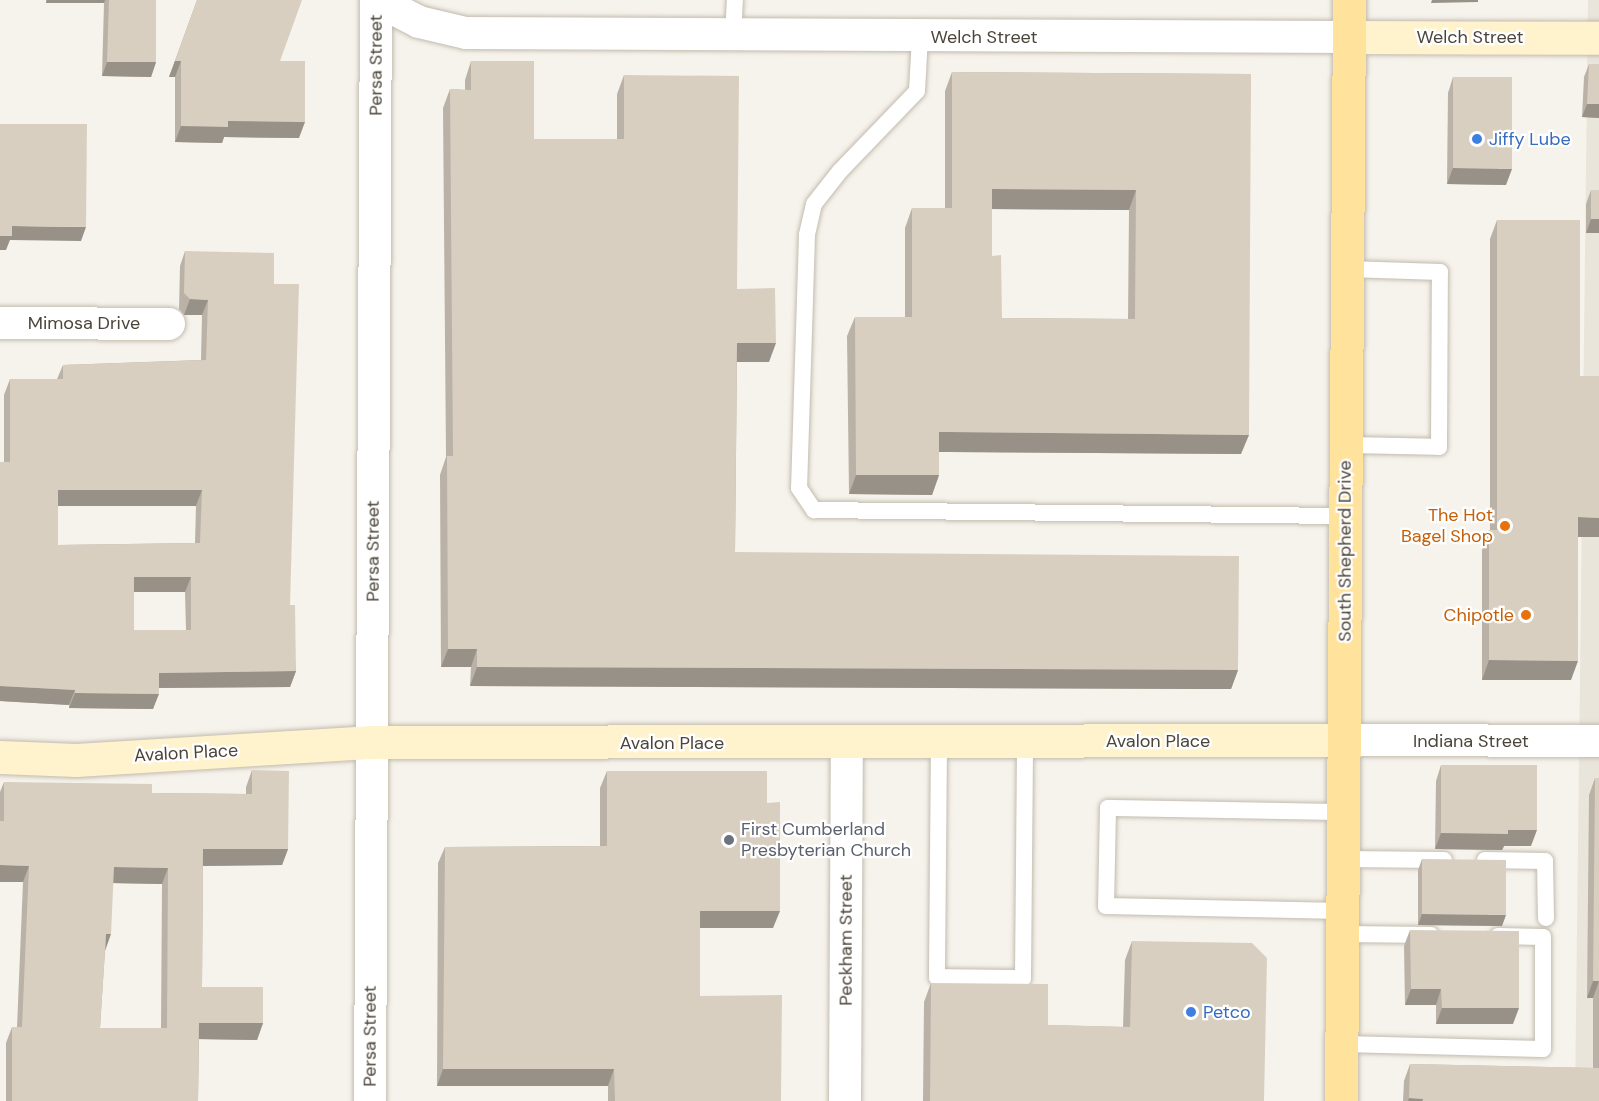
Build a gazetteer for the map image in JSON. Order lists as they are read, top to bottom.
{
  "streets": {
    "main road": ["South Shepherd Drive"],
    "street": [
      "Welch Street",
      "Persa Street",
      "Mimosa Drive",
      "Avalon Place",
      "Indiana Street",
      "Peckham Street"
    ]
  },
  "crossings": [
    ["Welch Street", "Persa Street"],
    ["Welch Street", "South Shepherd Drive"],
    ["Persa Street", "Avalon Place"],
    ["South Shepherd Drive", "Avalon Place"],
    ["South Shepherd Drive", "Indiana Street"],
    ["Avalon Place", "Indiana Street"],
    ["Avalon Place", "Peckham Street"]
  ],
  "places": [
    "Jiffy Lube",
    "The Hot Bagel Shop",
    "Chipotle",
    "First Cumberland Presbyterian Church",
    "Petco"
  ]
}
